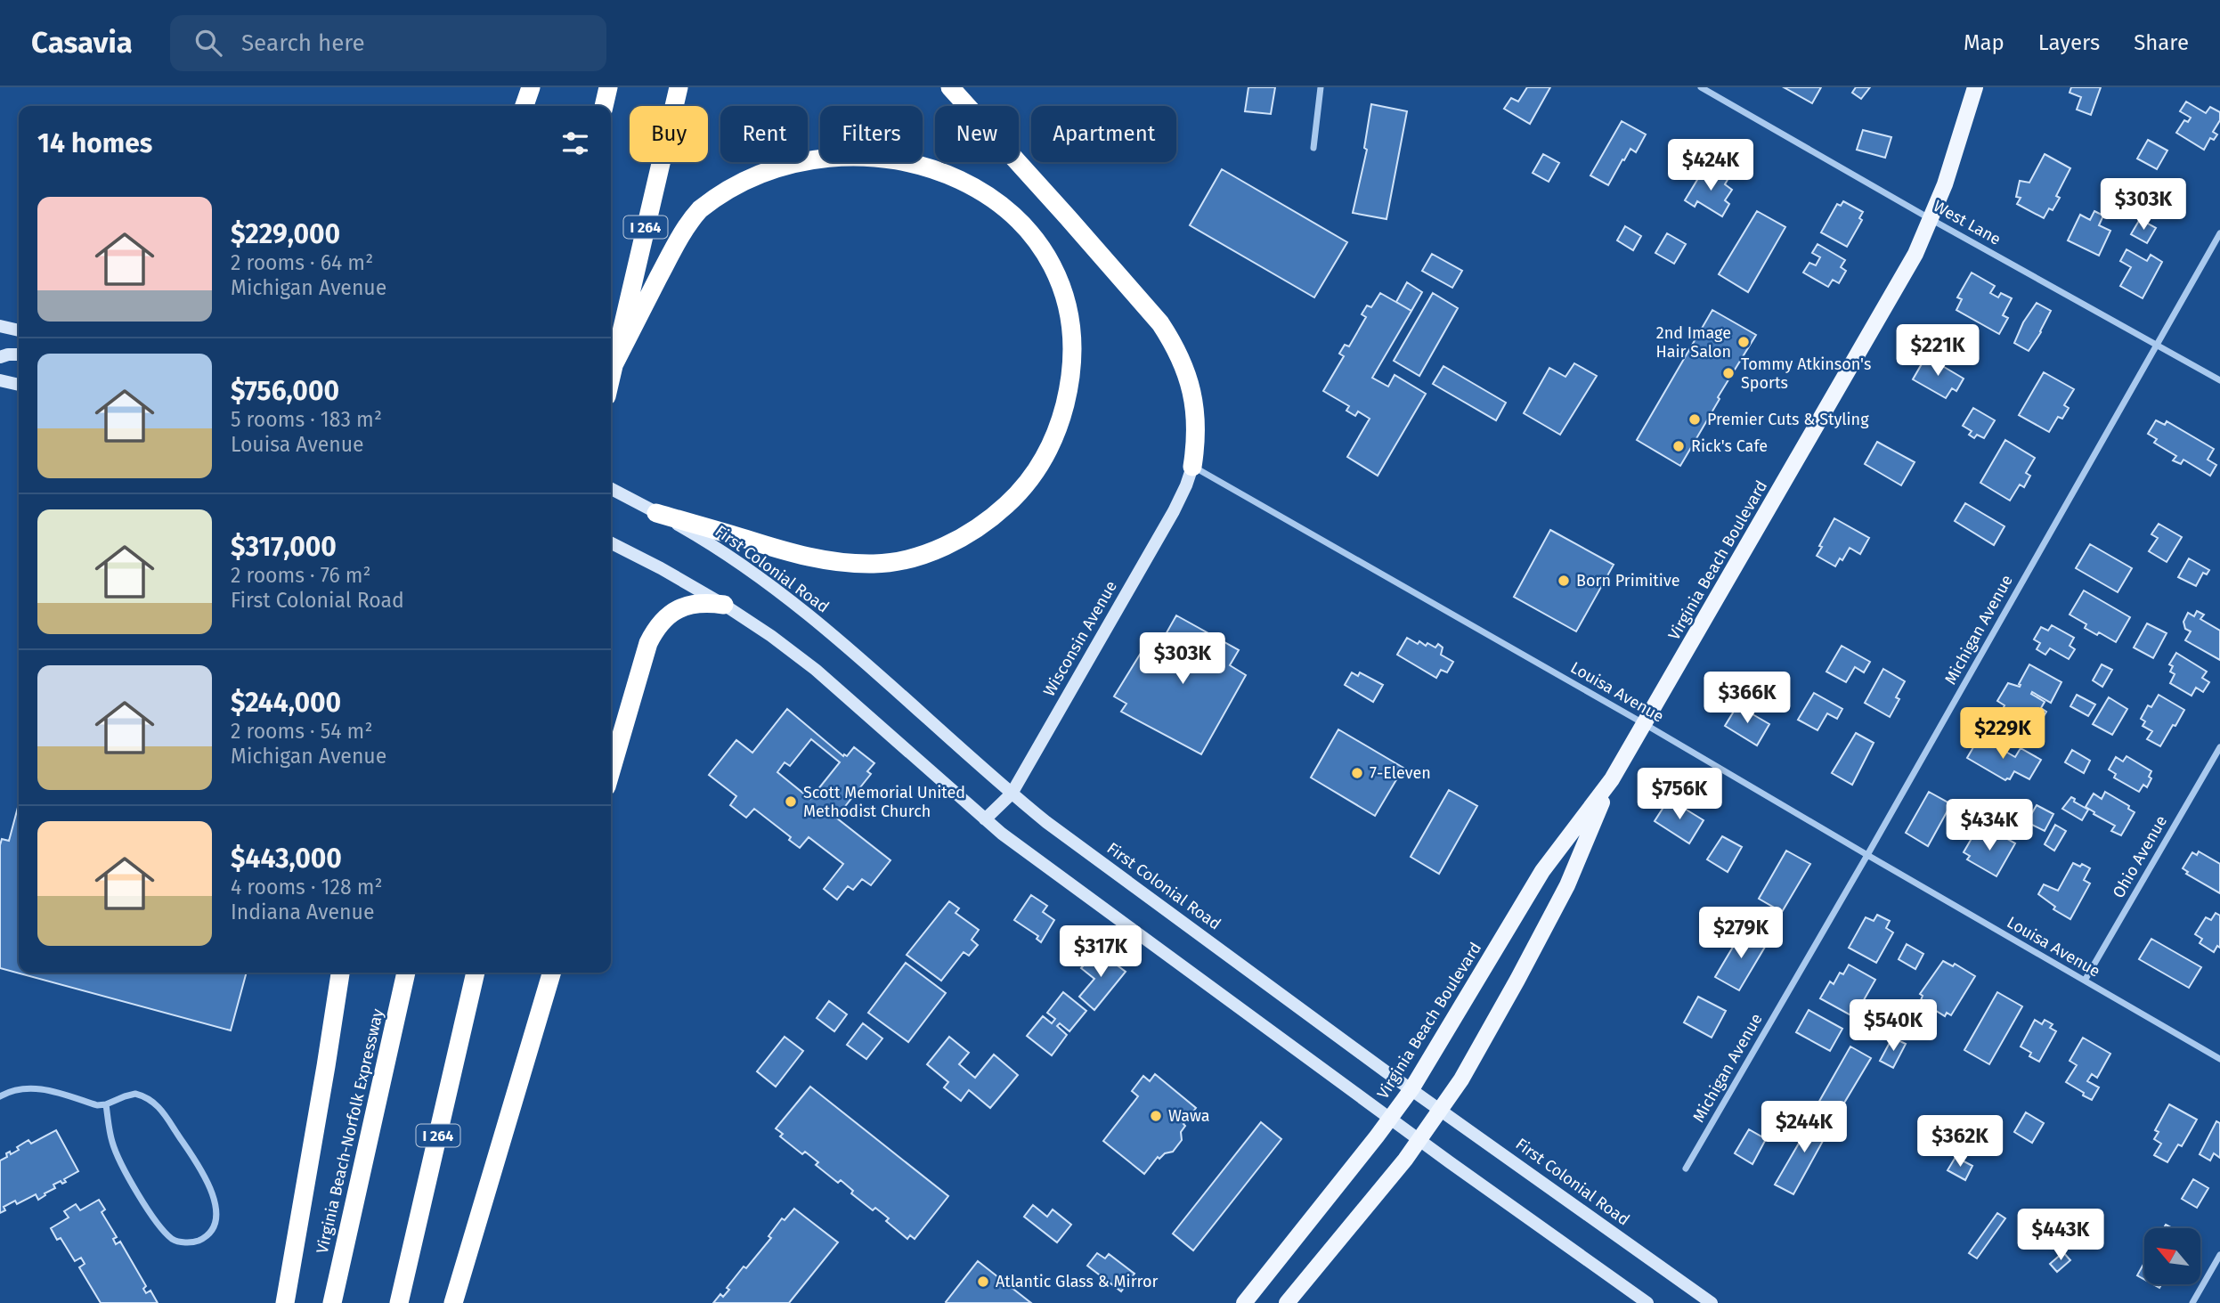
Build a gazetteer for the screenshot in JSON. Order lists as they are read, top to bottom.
{
  "streets": {
    "highway": ["I 264", "Virginia Beach-Norfolk Expressway"],
    "main road": ["Virginia Beach Boulevard", "First Colonial Road", "Wisconsin Avenue"],
    "street": [
      "West Lane",
      "Michigan Avenue",
      "Louisa Avenue",
      "Ohio Avenue"
    ]
  },
  "crossings": [
    ["West Lane", "Virginia Beach Boulevard"],
    ["West Lane", "Michigan Avenue"],
    ["Virginia Beach Boulevard", "First Colonial Road"],
    ["Virginia Beach Boulevard", "Louisa Avenue"],
    ["First Colonial Road", "Wisconsin Avenue"],
    ["Michigan Avenue", "Louisa Avenue"],
    ["Wisconsin Avenue", "Louisa Avenue"],
    ["Louisa Avenue", "Ohio Avenue"]
  ],
  "places": [
    "2nd Image Hair Salon",
    "Tommy Atkinson's Sports",
    "Premier Cuts & Styling",
    "Rick's Cafe",
    "Born Primitive",
    "7-Eleven",
    "Scott Memorial United Methodist Church",
    "Wawa",
    "Atlantic Glass & Mirror"
  ],
  "north": "top left",
  "page": {
    "header": "Casavia",
    "search": "Search here",
    "nav": ["Map", "Layers", "Share"],
    "chip": [
      "Buy",
      "Rent",
      "Filters",
      "New",
      "Apartment"
    ],
    "heading": "14 homes",
    "price": [
      "$424K",
      "$303K",
      "$221K",
      "$303K",
      "$366K",
      "$229K",
      "$756K",
      "$434K",
      "$279K",
      "$317K",
      "$540K",
      "$244K",
      "$362K",
      "$443K"
    ],
    "list": [
      {
        "name": "$229,000",
        "note": "2 rooms · 64 m² · Michigan Avenue"
      },
      {
        "name": "$756,000",
        "note": "5 rooms · 183 m² · Louisa Avenue"
      },
      {
        "name": "$317,000",
        "note": "2 rooms · 76 m² · First Colonial Road"
      },
      {
        "name": "$244,000",
        "note": "2 rooms · 54 m² · Michigan Avenue"
      },
      {
        "name": "$443,000",
        "note": "4 rooms · 128 m² · Indiana Avenue"
      }
    ]
  }
}
